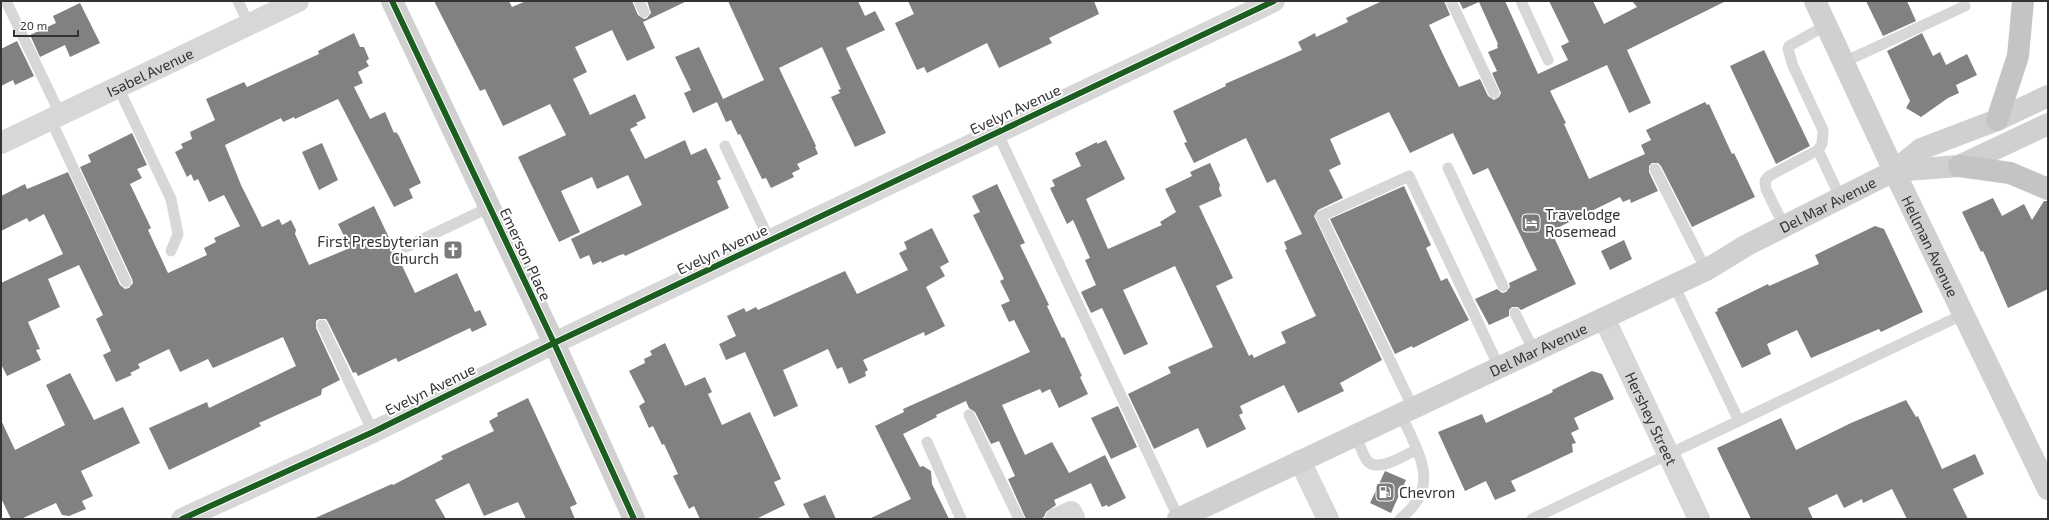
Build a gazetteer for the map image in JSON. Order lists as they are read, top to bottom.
{
  "streets": {
    "main road": ["Del Mar Avenue", "Hellman Avenue", "Emerson Place"],
    "street": ["Isabel Avenue", "Evelyn Avenue", "Hershey Street"]
  },
  "crossings": [
    ["Evelyn Avenue", "Emerson Place"],
    ["Del Mar Avenue", "Hellman Avenue"],
    ["Del Mar Avenue", "Hershey Street"]
  ],
  "places": {
    "hotel": ["Travelodge Rosemead"],
    "church": ["First Presbyterian Church"],
    "fuel station": ["Chevron"]
  },
  "scale_bar": "20 m"
}
